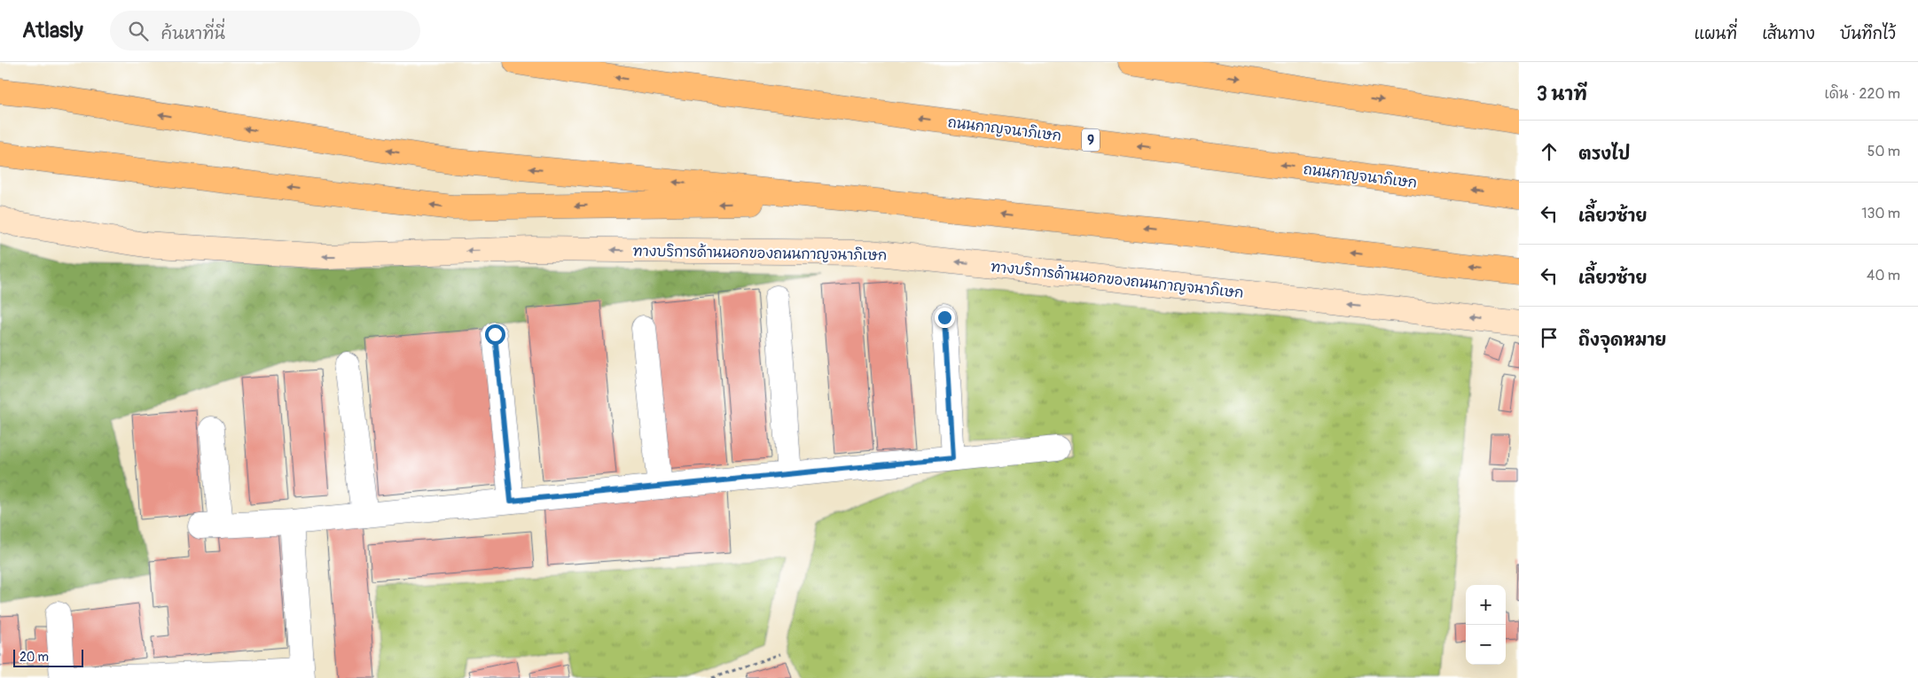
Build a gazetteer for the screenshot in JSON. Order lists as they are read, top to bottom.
{
  "streets": {
    "highway": ["ถนนกาญจนาภิเษก", "9"],
    "main road": ["ทางบริการด้านนอกของถนนกาญจนาภิเษก"]
  },
  "one_way": ["ทางบริการด้านนอกของถนนกาญจนาภิเษก"],
  "scale_bar": "20 m",
  "page": {
    "header": "Atlasly",
    "search": "ค้นหาที่นี่",
    "nav": ["แผนที่", "เส้นทาง", "บันทึกไว้"],
    "heading": ["3 นาที", "เดิน · 220 m"],
    "list": [
      ["ตรงไป", "50 m"],
      ["เลี้ยวซ้าย", "130 m"],
      ["เลี้ยวซ้าย", "40 m"],
      "ถึงจุดหมาย"
    ],
    "map_buttons": ["+", "−"],
    "scale": "20 m"
  }
}
